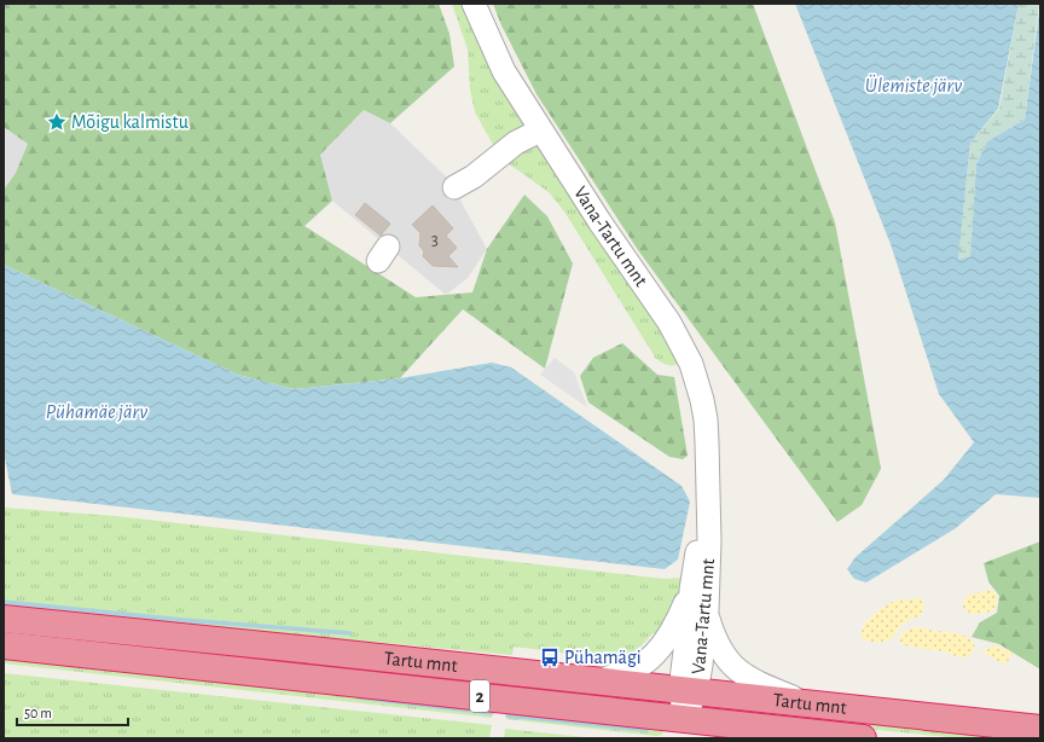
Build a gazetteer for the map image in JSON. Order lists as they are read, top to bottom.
{
  "streets": {
    "highway": ["Tartu mnt", "2"],
    "street": ["Vana-Tartu mnt"]
  },
  "crossings": [
    ["Vana-Tartu mnt", "Tartu mnt"]
  ],
  "water": ["Ülemiste järv", "Pühamäe järv"],
  "places": {
    "place": ["Mõigu kalmistu"],
    "bus stop": ["Pühamägi"]
  },
  "house_numbers": ["3"],
  "scale_bar": "50 m"
}
